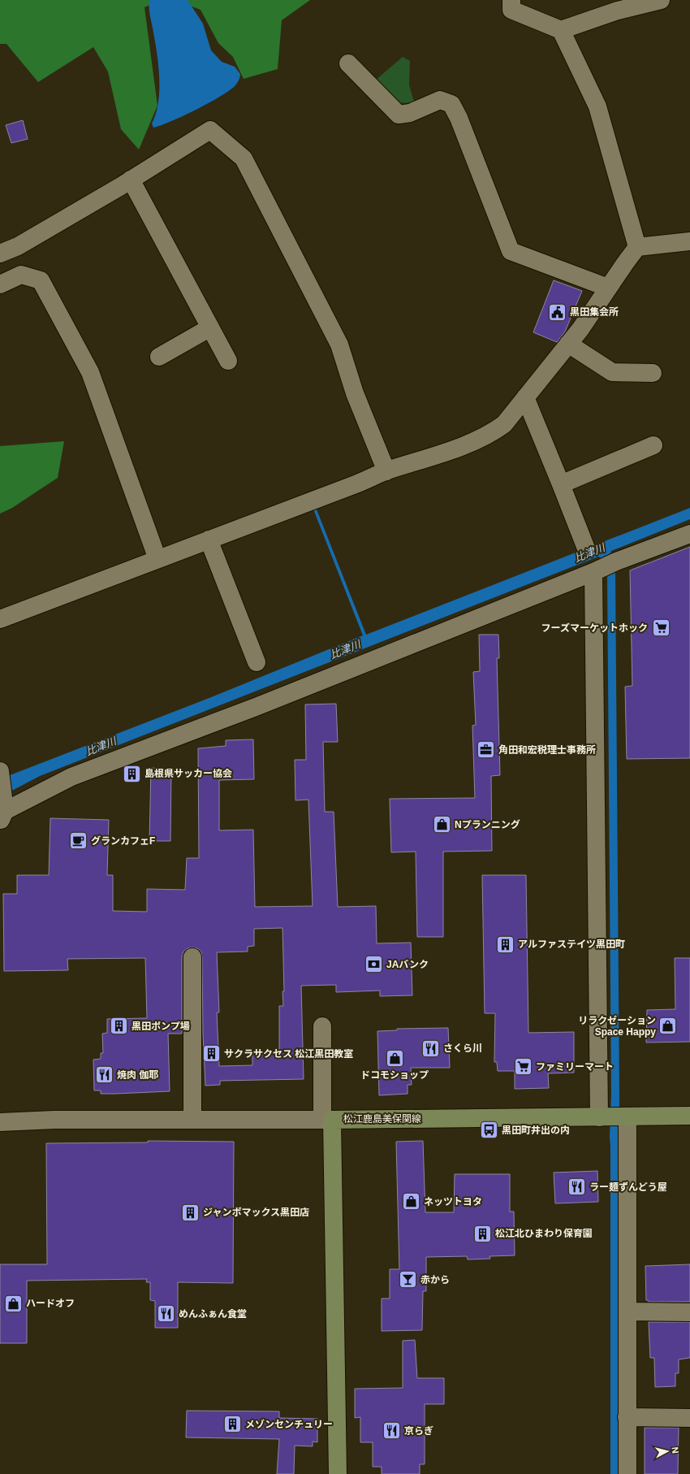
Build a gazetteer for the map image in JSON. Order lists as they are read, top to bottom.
{
  "streets": {
    "main road": ["松江鹿島美保関線"]
  },
  "water": ["比津川"],
  "places": {
    "public building": ["黒田集会所"],
    "supermarket": ["フーズマーケットホック", "ファミリーマート"],
    "office": ["角田和宏税理士事務所"],
    "building": [
      "島根県サッカー協会",
      "アルファステイツ黒田町",
      "黒田ポンプ場",
      "サクラサクセス 松江黒田教室",
      "ジャンボマックス黒田店",
      "松江北ひまわり保育園",
      "メゾンセンチュリー"
    ],
    "shop": [
      "Nプランニング",
      "リラクゼーション Space Happy",
      "ドコモショップ",
      "ネッツトヨタ",
      "ハードオフ"
    ],
    "cafe": ["グランカフェF"],
    "bank": ["JAバンク"],
    "restaurant": [
      "さくら川",
      "焼肉 伽耶",
      "ラー麺ずんどう屋",
      "めんふぁん食堂",
      "京らぎ"
    ],
    "bus stop": ["黒田町井出の内"],
    "bar": ["赤から"]
  },
  "north": "right"
}
